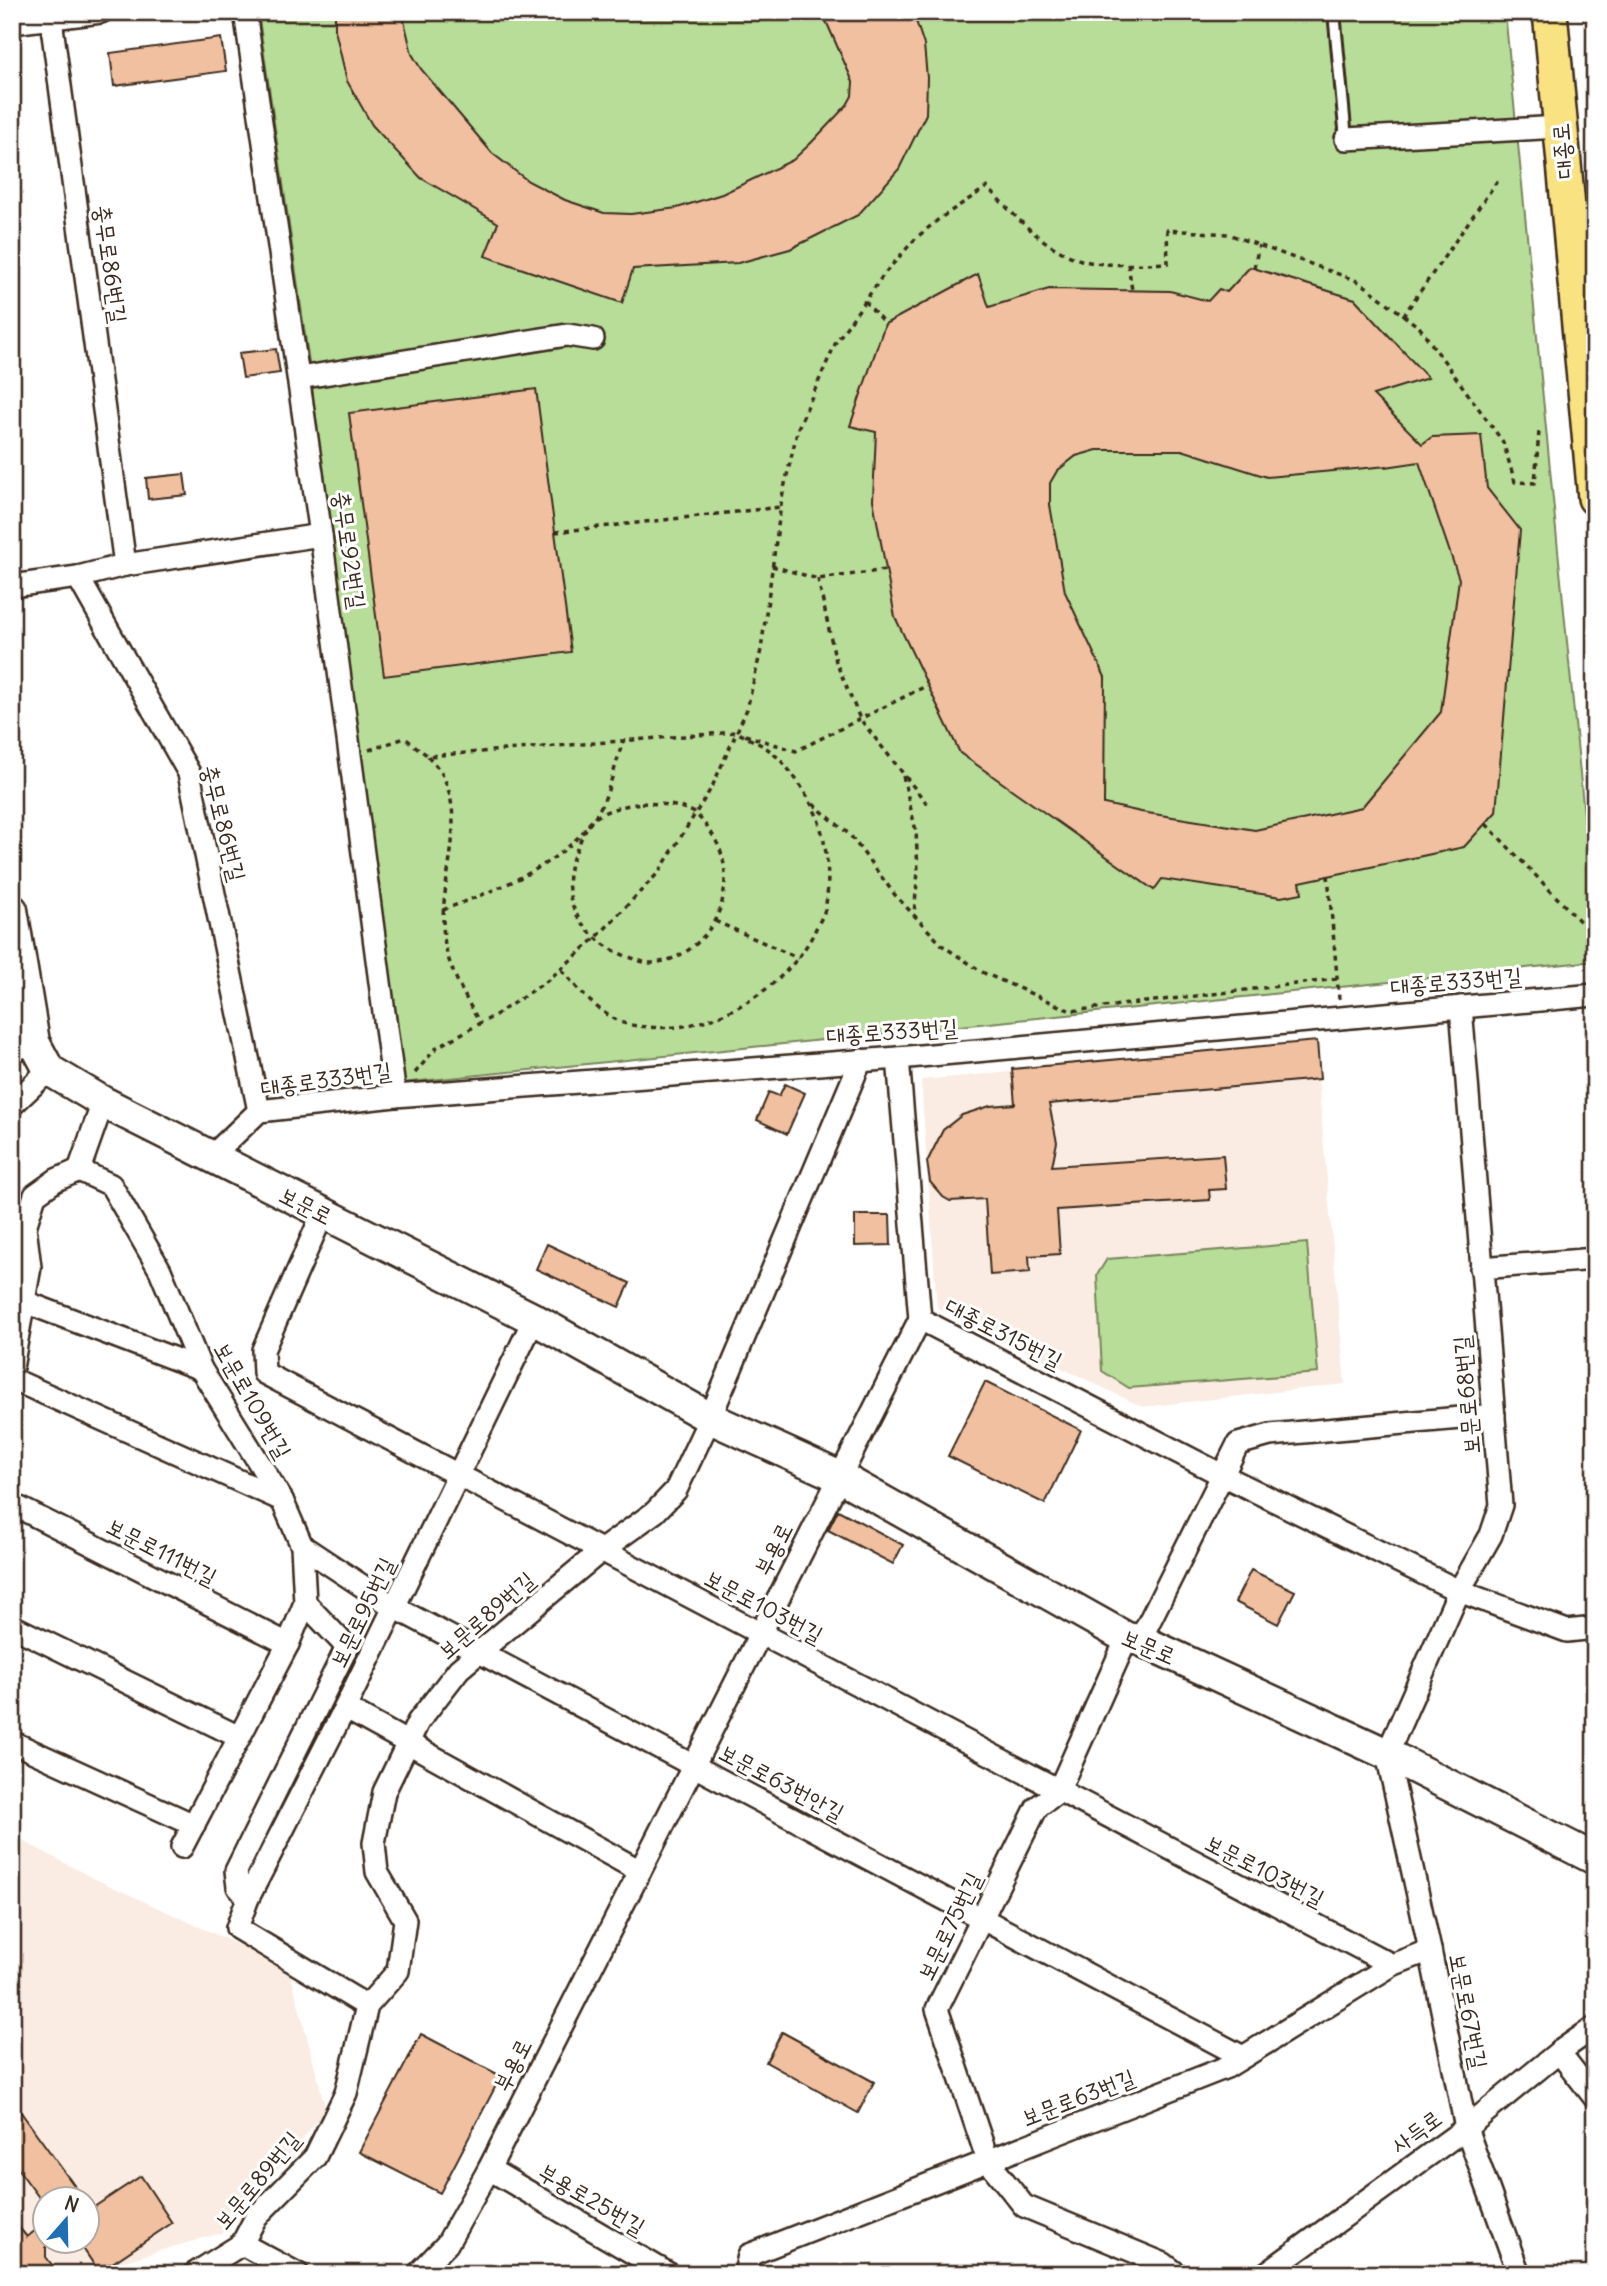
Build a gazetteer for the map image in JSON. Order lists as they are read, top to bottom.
{
  "streets": {
    "main road": ["대종로", "보문로"],
    "street": [
      "충무로86번길",
      "충무로92번길",
      "대종로333번길",
      "대종로315번길",
      "보문로68번길",
      "보문로109번길",
      "부용로",
      "보문로111번길",
      "보문로103번길",
      "보문로95번길",
      "보문로89번길",
      "보문로63번안길",
      "보문로75번길",
      "보문로67번길",
      "보문로63번길",
      "사득로",
      "부용로25번길"
    ]
  },
  "crossings": [
    ["충무로86번길", "대종로333번길"],
    ["충무로92번길", "대종로333번길"],
    ["대종로333번길", "보문로"],
    ["대종로333번길", "대종로315번길"],
    ["대종로333번길", "보문로68번길"],
    ["보문로", "보문로68번길"],
    ["보문로", "부용로"],
    ["보문로", "보문로103번길"],
    ["보문로", "보문로95번길"],
    ["보문로", "보문로89번길"],
    ["보문로", "보문로75번길"],
    ["보문로", "보문로67번길"],
    ["대종로315번길", "보문로68번길"],
    ["대종로315번길", "부용로"],
    ["대종로315번길", "보문로75번길"],
    ["보문로68번길", "보문로67번길"],
    ["보문로109번길", "보문로111번길"],
    ["보문로109번길", "보문로63번안길"],
    ["부용로", "보문로103번길"],
    ["부용로", "보문로63번안길"],
    ["부용로", "부용로25번길"],
    ["보문로103번길", "보문로95번길"],
    ["보문로103번길", "보문로89번길"],
    ["보문로103번길", "보문로75번길"],
    ["보문로103번길", "보문로63번길"],
    ["보문로95번길", "보문로89번길"],
    ["보문로95번길", "보문로63번안길"],
    ["보문로89번길", "보문로63번안길"],
    ["보문로63번안길", "보문로75번길"],
    ["보문로63번안길", "보문로63번길"],
    ["보문로75번길", "보문로63번길"],
    ["보문로67번길", "보문로63번길"],
    ["보문로67번길", "사득로"]
  ],
  "north": "top"
}
